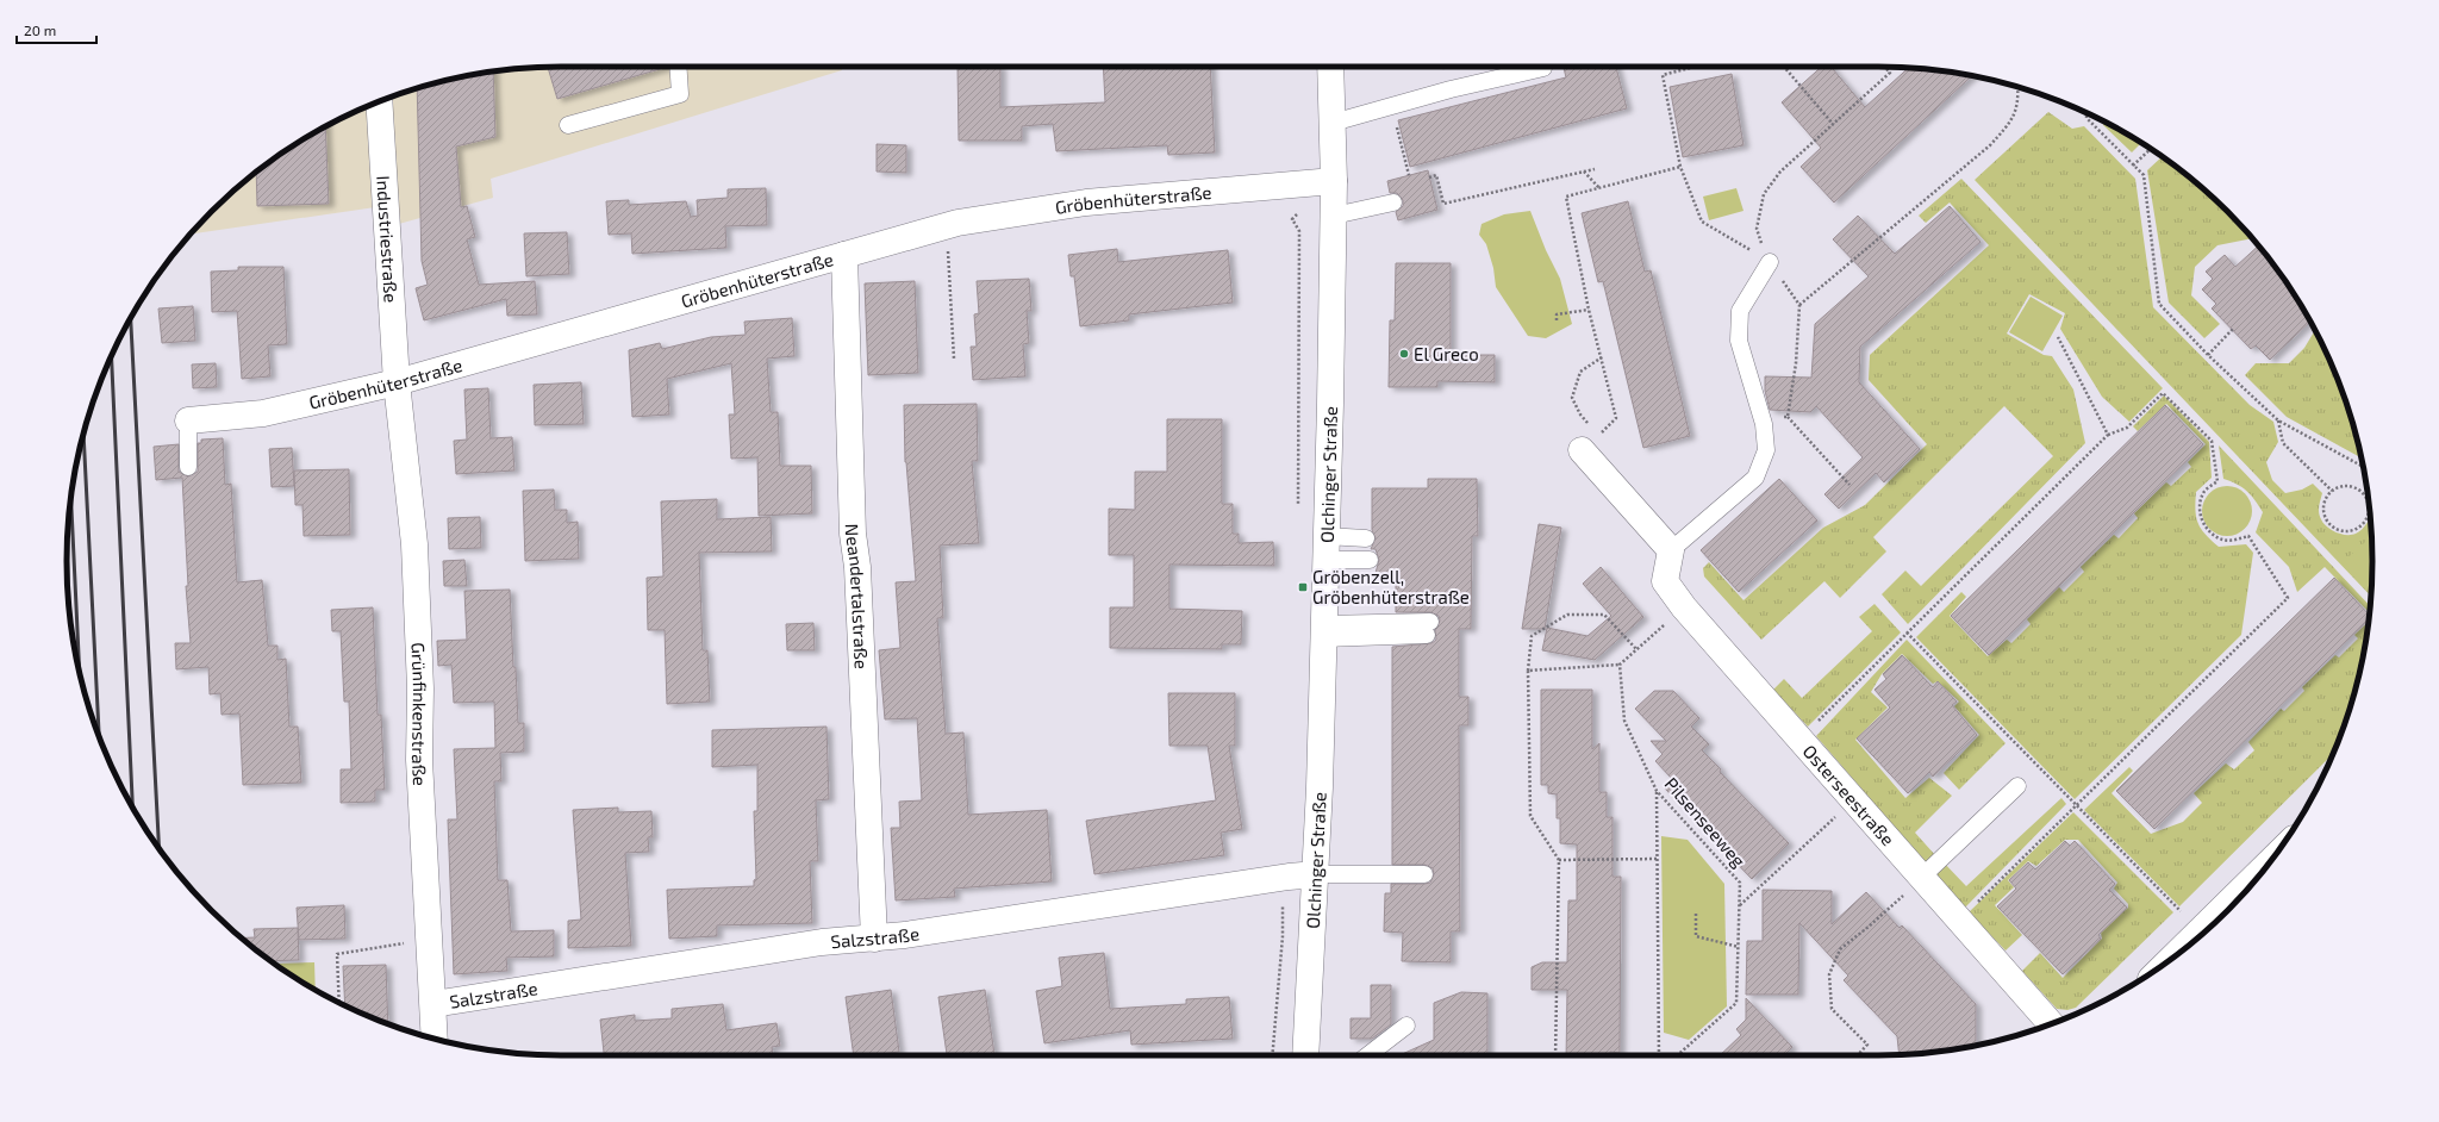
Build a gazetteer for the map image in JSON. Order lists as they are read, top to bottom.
{
  "streets": {
    "street": [
      "Gröbenhüterstraße",
      "Industriestraße",
      "Olchinger Straße",
      "Neandertalstraße",
      "Grünfinkenstraße",
      "Osterseestraße",
      "Salzstraße"
    ],
    "path": ["Pilsenseeweg"]
  },
  "crossings": [
    ["Gröbenhüterstraße", "Industriestraße"],
    ["Gröbenhüterstraße", "Olchinger Straße"],
    ["Gröbenhüterstraße", "Neandertalstraße"],
    ["Gröbenhüterstraße", "Grünfinkenstraße"],
    ["Industriestraße", "Grünfinkenstraße"],
    ["Olchinger Straße", "Salzstraße"],
    ["Neandertalstraße", "Salzstraße"],
    ["Grünfinkenstraße", "Salzstraße"]
  ],
  "places": {
    "other": ["El Greco"],
    "transit": ["Gröbenzell, Gröbenhüterstraße"]
  },
  "scale_bar": "20 m"
}
